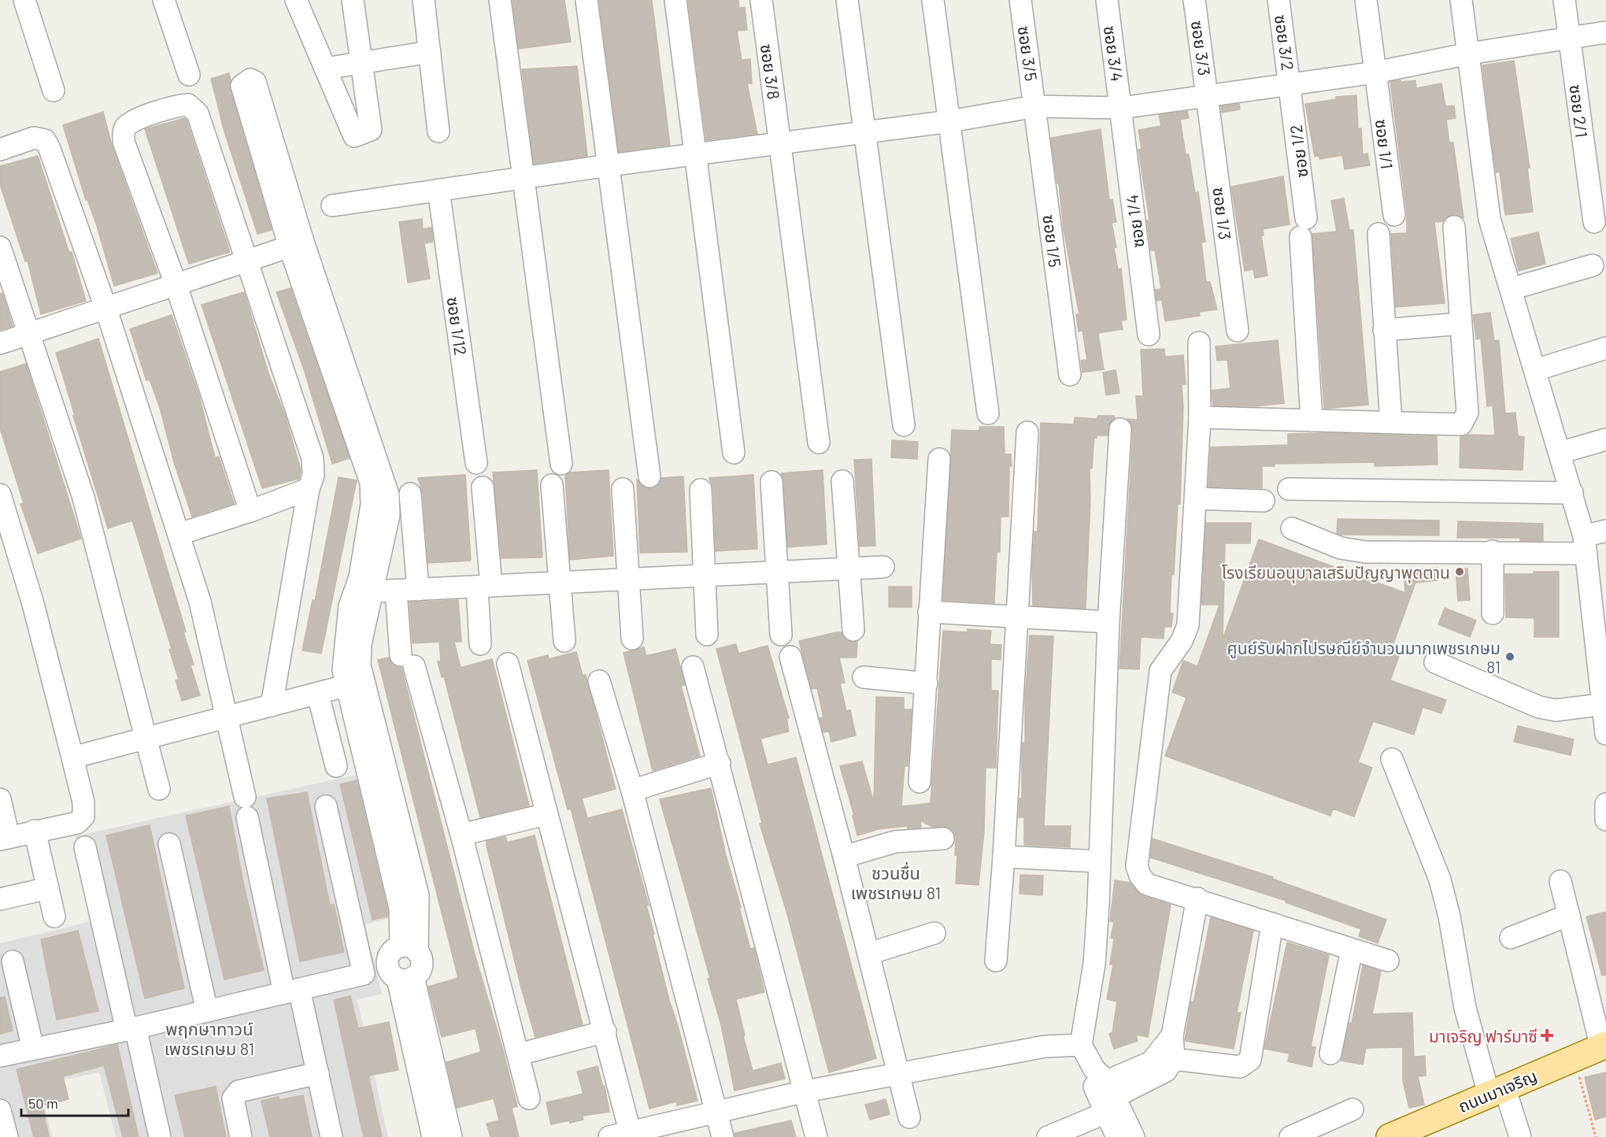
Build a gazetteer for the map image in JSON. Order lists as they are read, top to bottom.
{
  "streets": {
    "main road": ["ถนนมาเจริญ"],
    "street": [
      "ซอย 3/2",
      "ซอย 3/3",
      "ซอย 3/5",
      "ซอย 3/4",
      "ซอย 3/8",
      "ซอย 2/1",
      "ซอย 1/1",
      "ซอย 1/2",
      "ซอย 1/3",
      "ซอย 1/4",
      "ซอย 1/5",
      "ซอย 1/12"
    ]
  },
  "crossings": [
    ["ซอย 3/2", "ซอย 1/2"],
    ["ซอย 3/3", "ซอย 1/3"],
    ["ซอย 3/5", "ซอย 1/5"],
    ["ซอย 3/4", "ซอย 1/4"]
  ],
  "districts": ["ชวนชื่น เพชรเกษม 81", "พฤกษาทาวน์ เพชรเกษม 81"],
  "places": {
    "other": ["โรงเรียนอนุบาลเสริมปัญญาพุดตาน", "ศูนย์รับฝากไปรษณีย์จำนวนมากเพชรเกษม 81"],
    "health": ["มาเจริญ ฟาร์มาซี"]
  },
  "scale_bar": "50 m"
}
